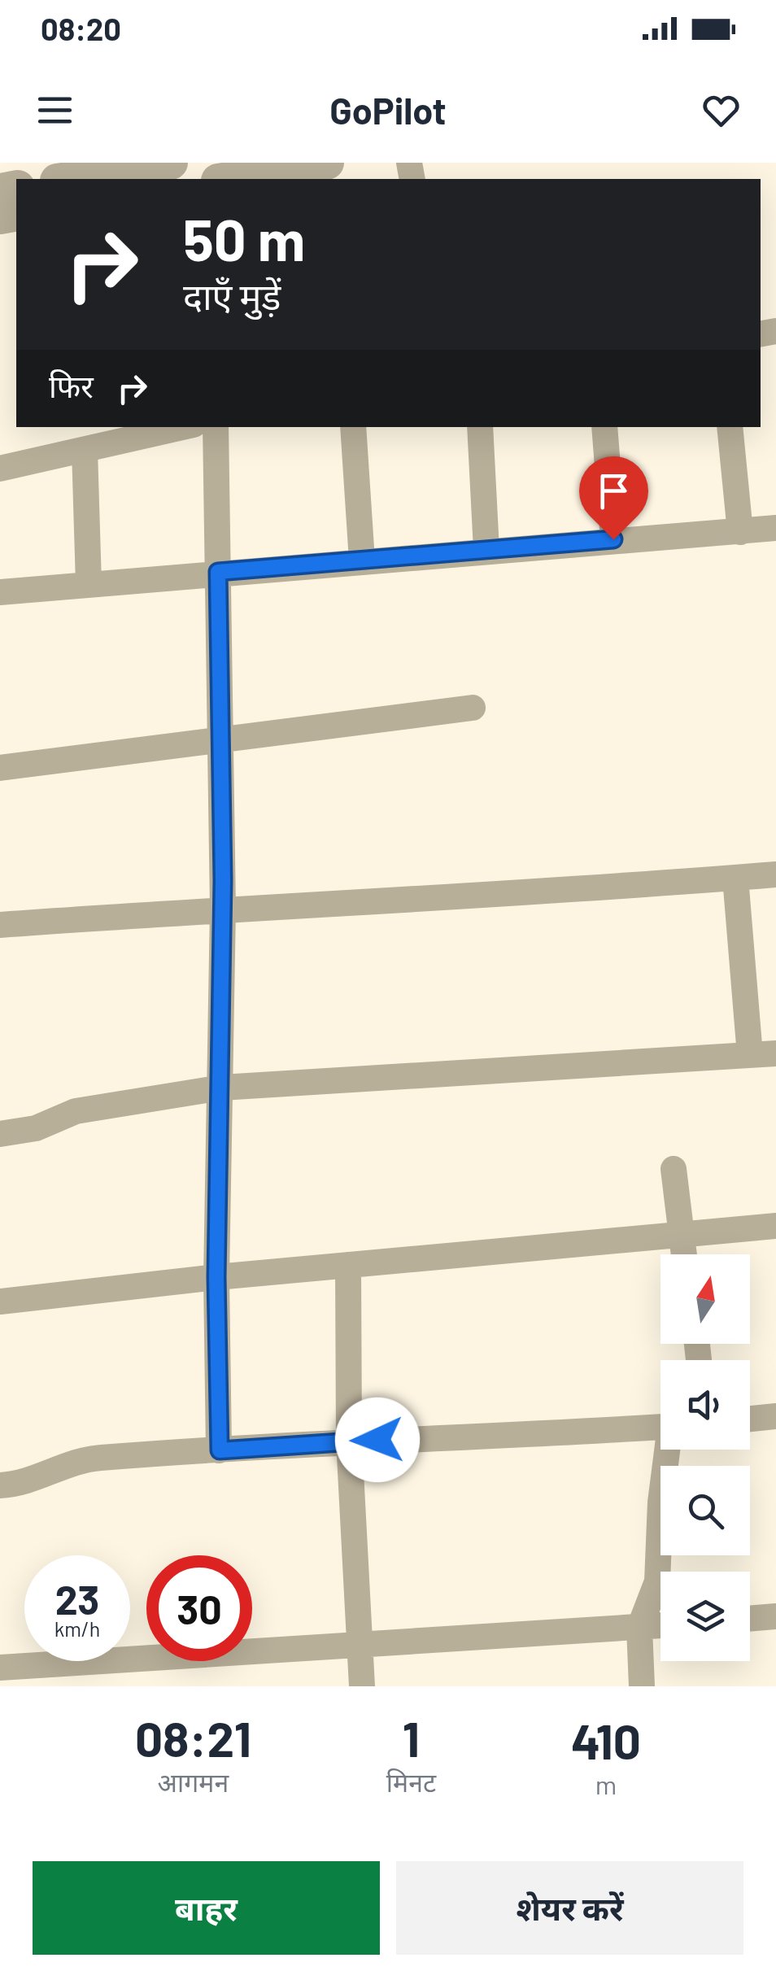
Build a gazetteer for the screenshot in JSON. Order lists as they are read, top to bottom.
{
  "north": "top",
  "page": {
    "status": "08:20",
    "header": "GoPilot",
    "turn": ["50 m", "दाएँ मुड़ें"],
    "then": "फिर",
    "speed": "23 km/h",
    "limit": "30",
    "eta": [
      "08:21",
      "आगमन",
      "1",
      "मिनट",
      "410",
      "m"
    ],
    "buttons": ["बाहर", "शेयर करें"]
  }
}
